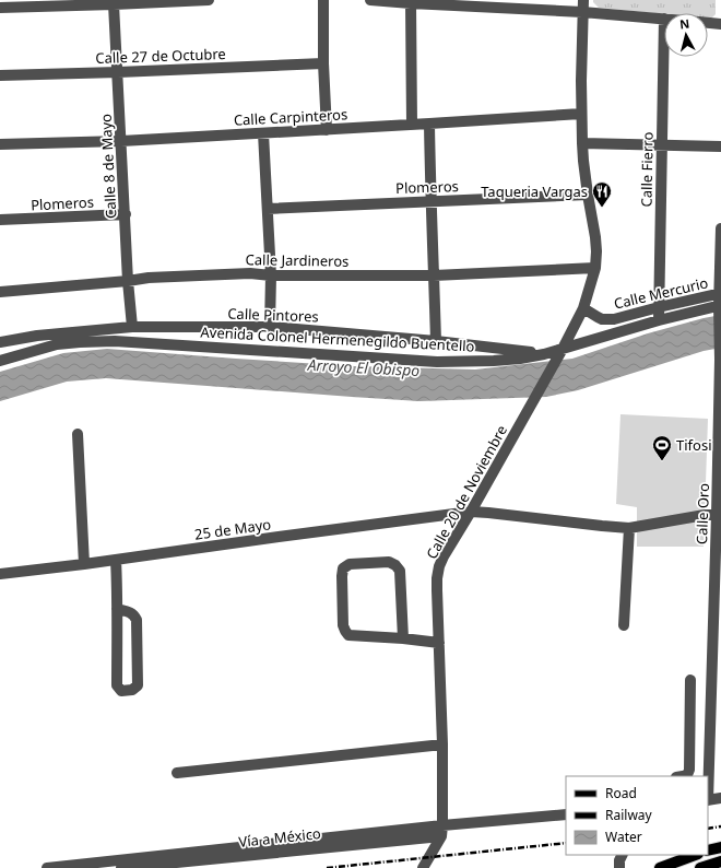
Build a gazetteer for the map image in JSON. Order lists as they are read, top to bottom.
{
  "streets": {
    "street": [
      "Calle 27 de Octubre",
      "Calle Carpinteros",
      "Calle 8 de Mayo",
      "Calle Fierro",
      "Plomeros",
      "Calle Jardineros",
      "Calle Mercurio",
      "Calle Pintores",
      "Avenida Colonel Hermenegildo Buentello",
      "Calle 20 de Noviembre",
      "Calle Oro",
      "25 de Mayo"
    ]
  },
  "crossings": [
    ["Calle 27 de Octubre", "Calle 8 de Mayo"],
    ["Calle Carpinteros", "Calle 8 de Mayo"],
    ["Calle Carpinteros", "Calle 20 de Noviembre"],
    ["Calle 8 de Mayo", "Plomeros"],
    ["Calle 8 de Mayo", "Calle Jardineros"],
    ["Calle 8 de Mayo", "Calle Pintores"],
    ["Calle Fierro", "Calle Mercurio"],
    ["Calle Fierro", "Avenida Colonel Hermenegildo Buentello"],
    ["Plomeros", "Calle 20 de Noviembre"],
    ["Calle Jardineros", "Calle 20 de Noviembre"],
    ["Calle Mercurio", "Calle 20 de Noviembre"],
    ["Calle Mercurio", "Calle Oro"],
    ["Calle Pintores", "Avenida Colonel Hermenegildo Buentello"],
    ["Avenida Colonel Hermenegildo Buentello", "Calle 20 de Noviembre"],
    ["Avenida Colonel Hermenegildo Buentello", "Calle Oro"],
    ["Calle 20 de Noviembre", "25 de Mayo"],
    ["Calle Oro", "25 de Mayo"]
  ],
  "water": ["Arroyo El Obispo"],
  "places": {
    "restaurant": ["Taqueria Vargas"],
    "sports": ["Tifosi"]
  },
  "legend": ["Road", "Railway", "Water"],
  "north": "top"
}
